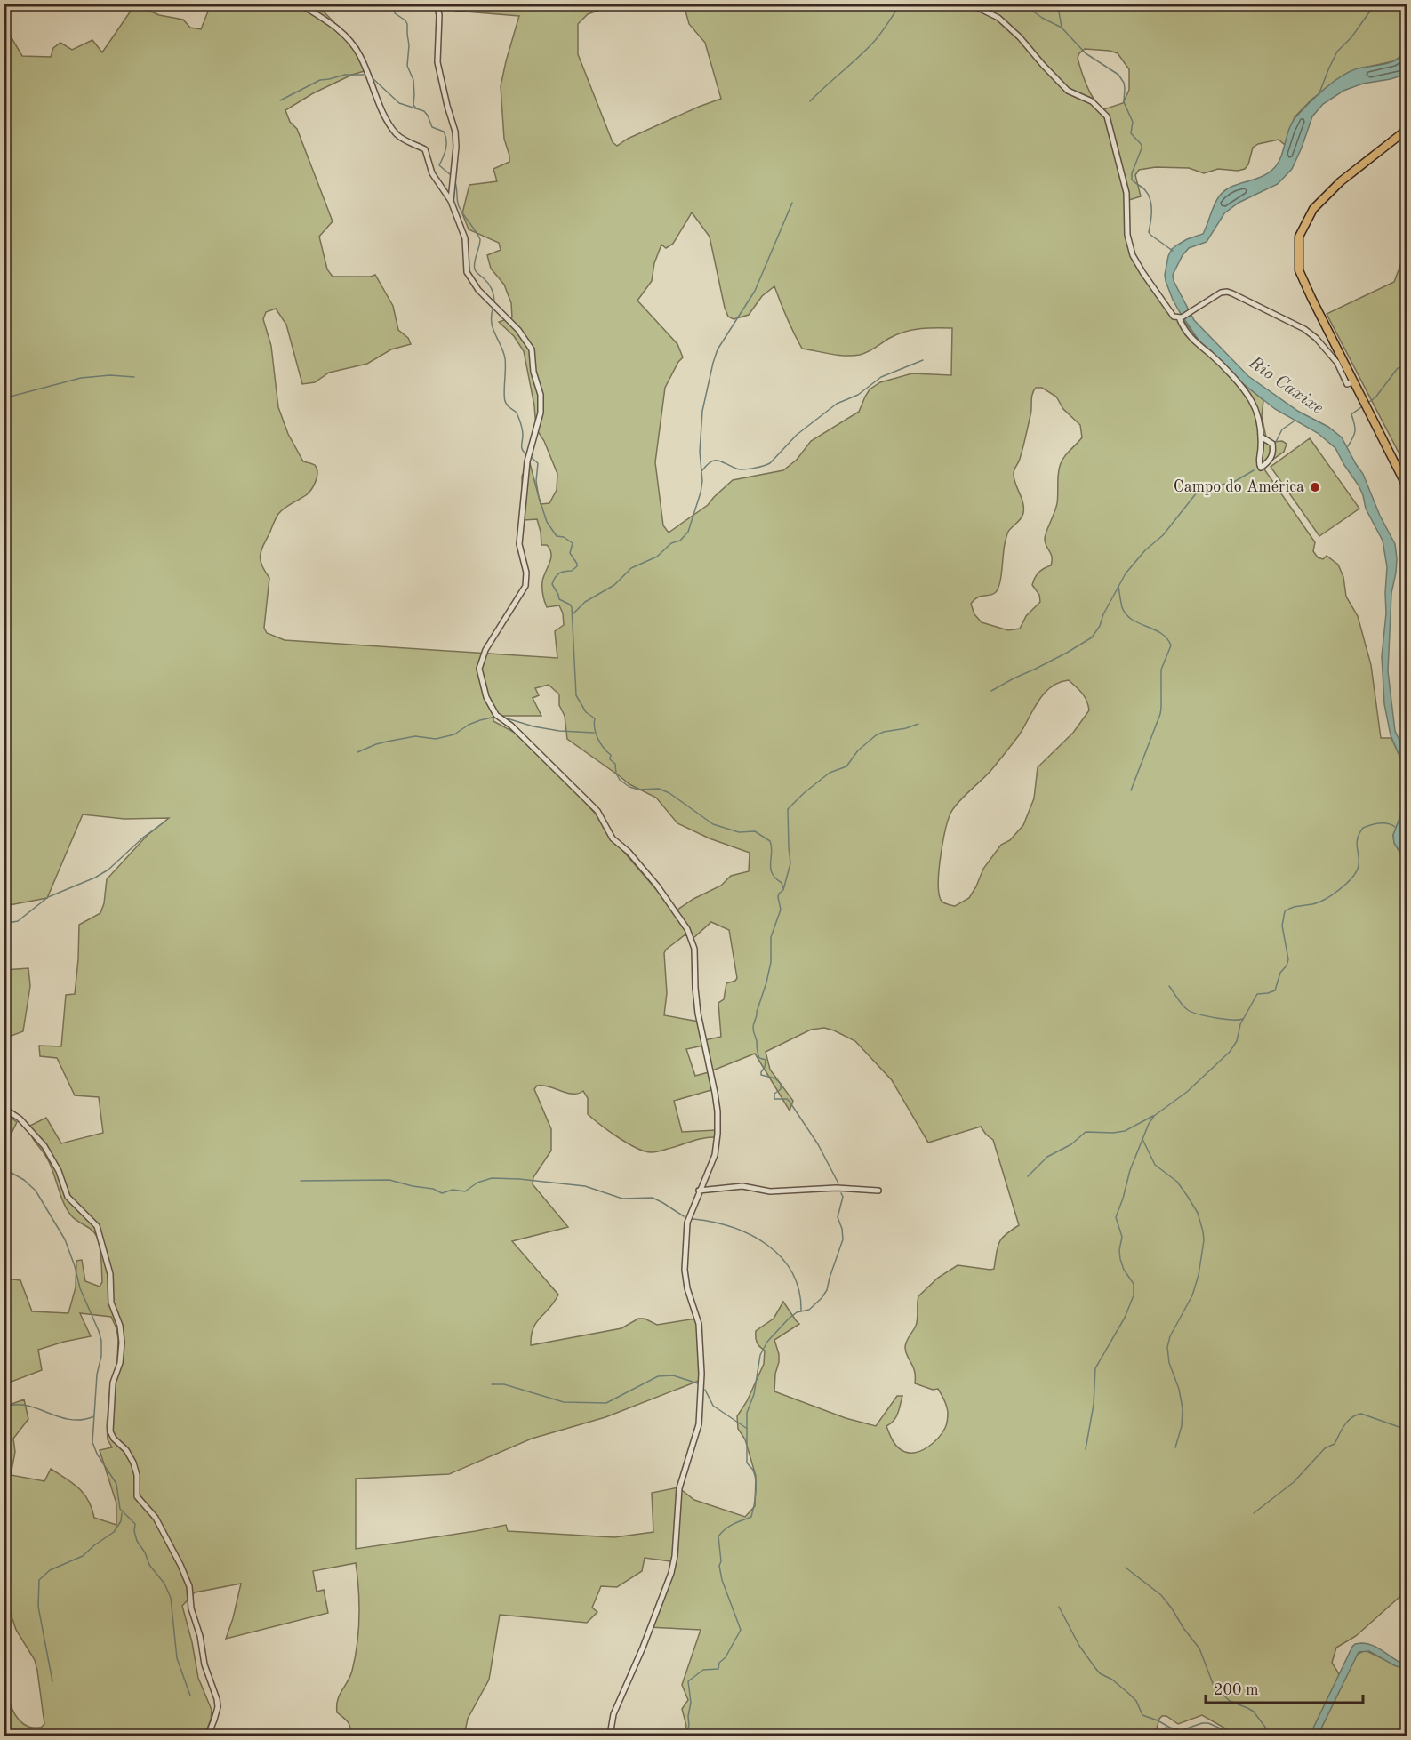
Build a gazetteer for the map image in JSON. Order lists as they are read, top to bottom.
{
  "water": ["Rio Caxixe"],
  "places": ["Campo do América"],
  "scale_bar": "200 m"
}
